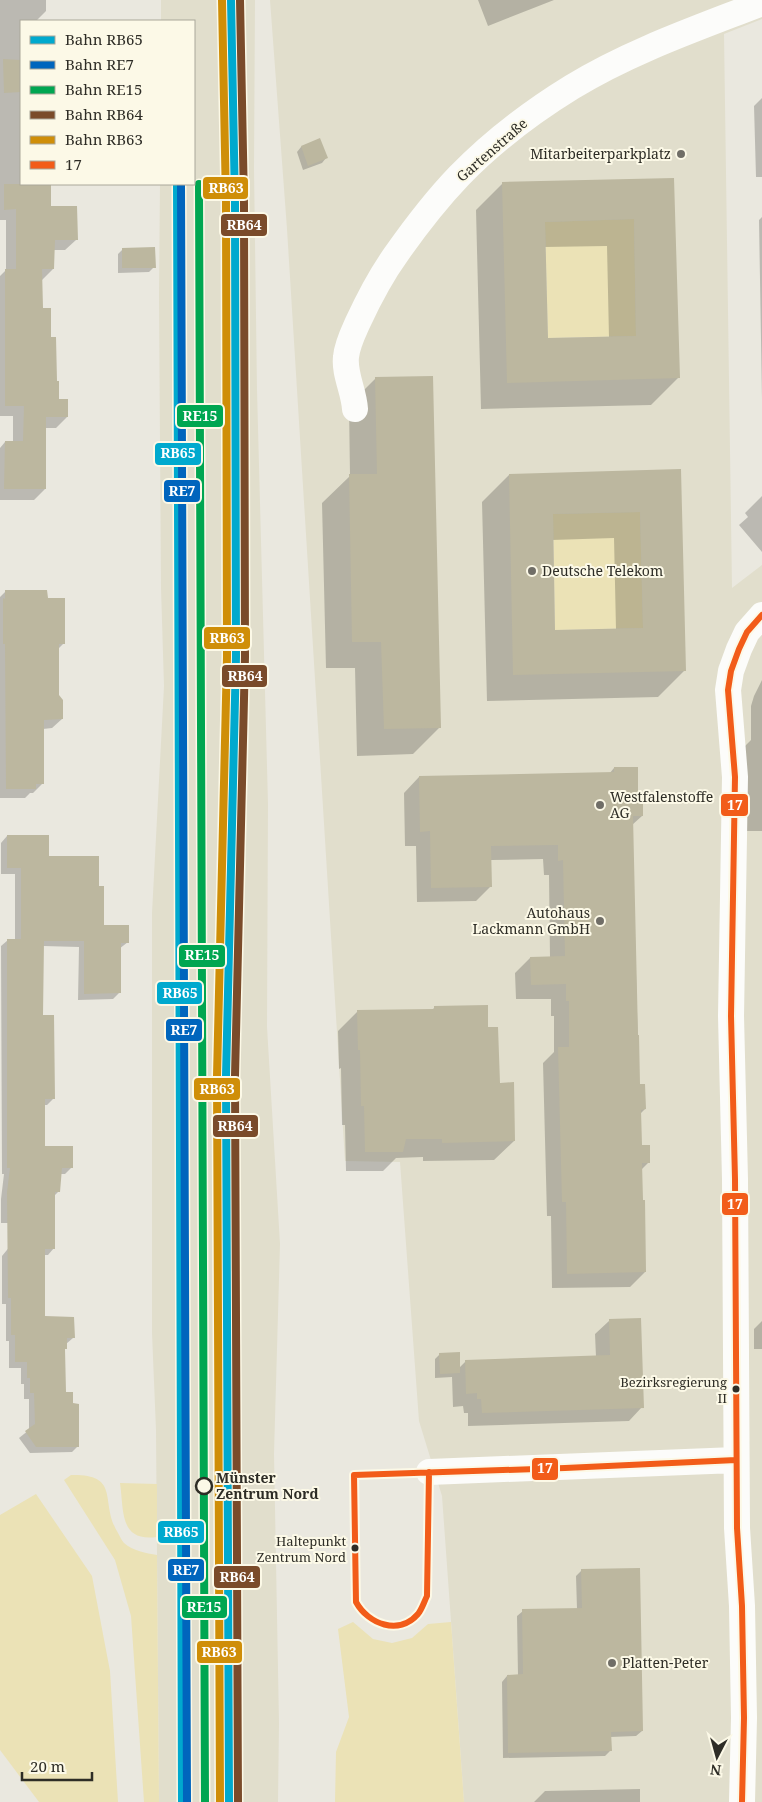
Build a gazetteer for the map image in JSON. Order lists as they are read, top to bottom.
{
  "streets": {
    "street": ["Gartenstraße"]
  },
  "places": [
    "Mitarbeiterparkplatz",
    "Deutsche Telekom",
    "Westfalenstoffe AG",
    "Autohaus Lackmann GmbH",
    "Bezirksregierung II",
    "Münster Zentrum Nord",
    "Haltepunkt Zentrum Nord",
    "Platten-Peter"
  ],
  "lines": [
    "rail line RB65",
    "rail line RB64",
    "rail line RB63",
    "rail line RE15",
    "rail line RE7",
    "transit line 17"
  ],
  "legend": [
    "Bahn RB65",
    "Bahn RE7",
    "Bahn RE15",
    "Bahn RB64",
    "Bahn RB63",
    "17"
  ],
  "scale_bar": "20 m",
  "north": "bottom"
}
